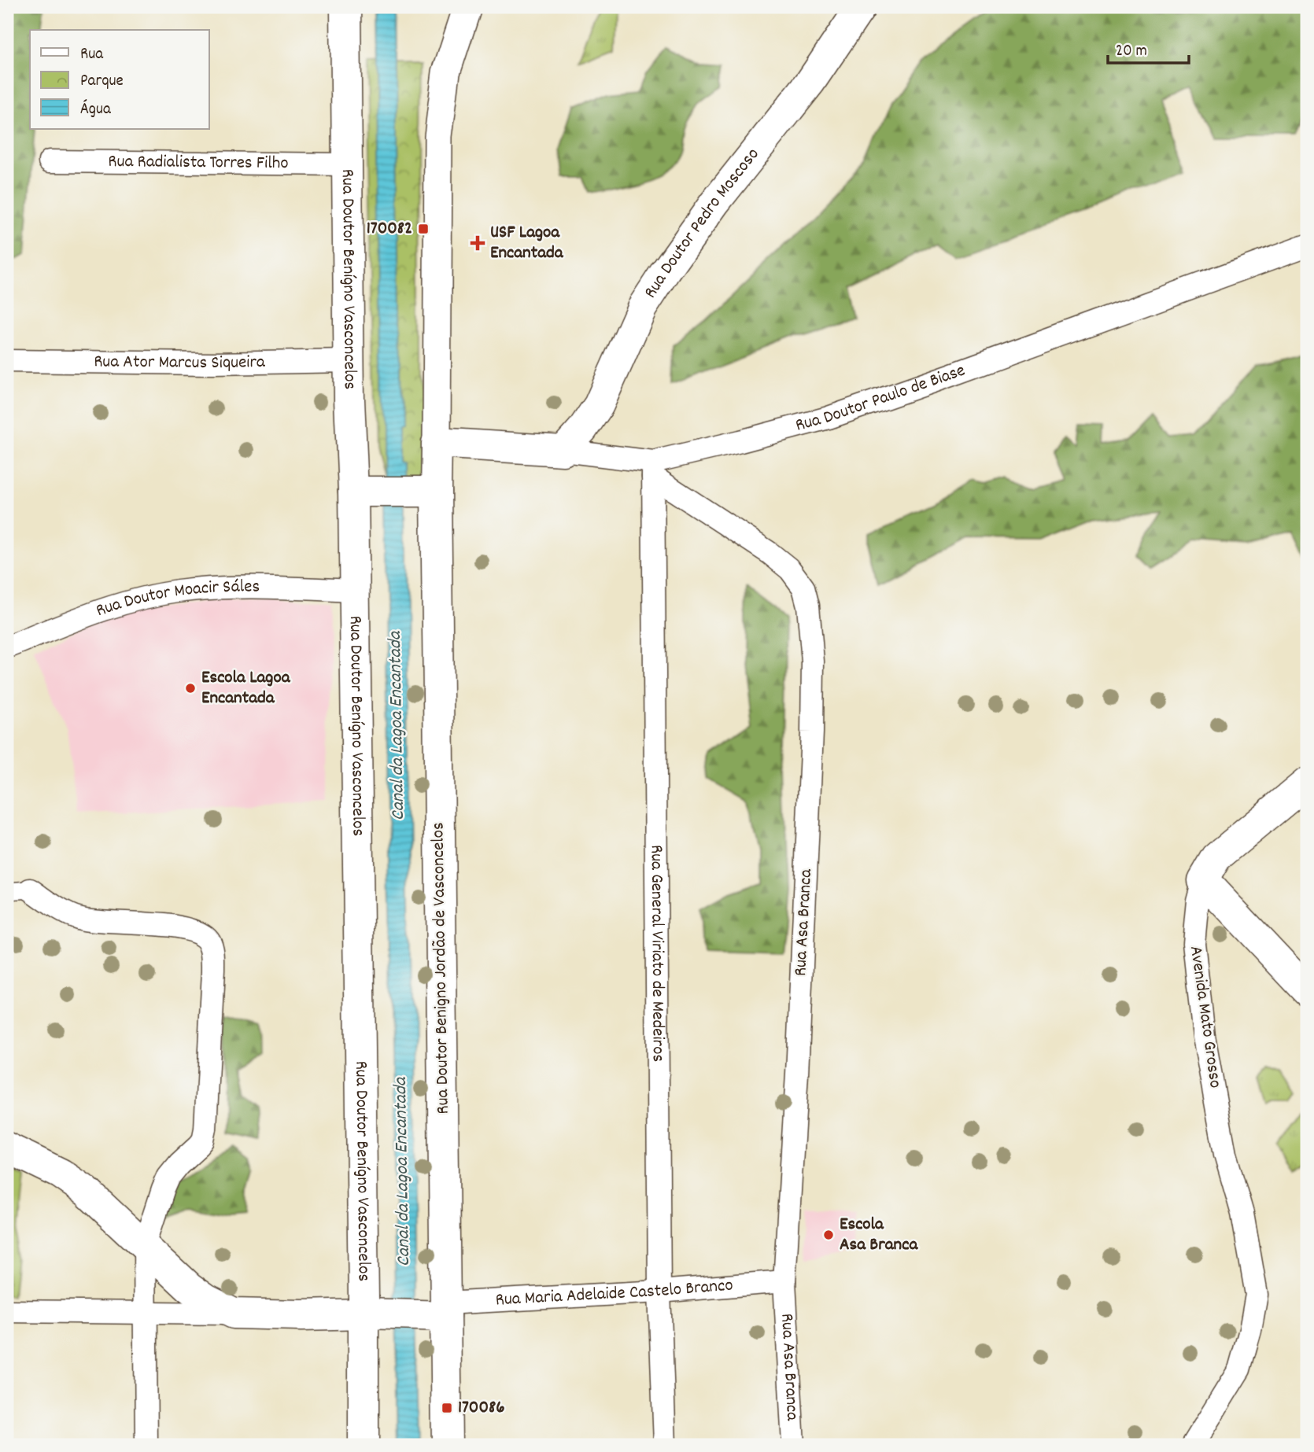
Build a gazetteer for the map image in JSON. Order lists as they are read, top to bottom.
{
  "streets": {
    "main road": [
      "Rua Doutor Pedro Moscoso",
      "Rua Doutor Benígno Vasconcelos",
      "Rua Doutor Paulo de Biase",
      "Rua Doutor Benigno Jordão de Vasconcelos",
      "Avenida Mato Grosso"
    ],
    "street": [
      "Rua Radialista Torres Filho",
      "Rua Ator Marcus Siqueira",
      "Rua Doutor Moacir Sáles",
      "Rua Asa Branca",
      "Rua General Viriato de Medeiros",
      "Rua Maria Adelaide Castelo Branco"
    ]
  },
  "crossings": [
    ["Rua Radialista Torres Filho", "Rua Doutor Benígno Vasconcelos"],
    ["Rua Doutor Pedro Moscoso", "Rua Doutor Paulo de Biase"],
    ["Rua Doutor Benígno Vasconcelos", "Rua Ator Marcus Siqueira"],
    ["Rua Doutor Benígno Vasconcelos", "Rua Doutor Moacir Sáles"],
    ["Rua Doutor Paulo de Biase", "Rua Asa Branca"],
    ["Rua Doutor Paulo de Biase", "Rua General Viriato de Medeiros"],
    ["Rua Doutor Paulo de Biase", "Rua Doutor Benigno Jordão de Vasconcelos"],
    ["Rua Asa Branca", "Rua General Viriato de Medeiros"],
    ["Rua Asa Branca", "Rua Maria Adelaide Castelo Branco"],
    ["Rua General Viriato de Medeiros", "Rua Maria Adelaide Castelo Branco"],
    ["Rua Doutor Benigno Jordão de Vasconcelos", "Rua Maria Adelaide Castelo Branco"]
  ],
  "water": ["Canal da Lagoa Encantada"],
  "places": {
    "transit": ["170082", "170086"],
    "health": ["USF Lagoa Encantada"],
    "other": ["Escola Lagoa Encantada", "Escola Asa Branca"]
  },
  "legend": ["Rua", "Parque", "Água"],
  "scale_bar": "20 m"
}
